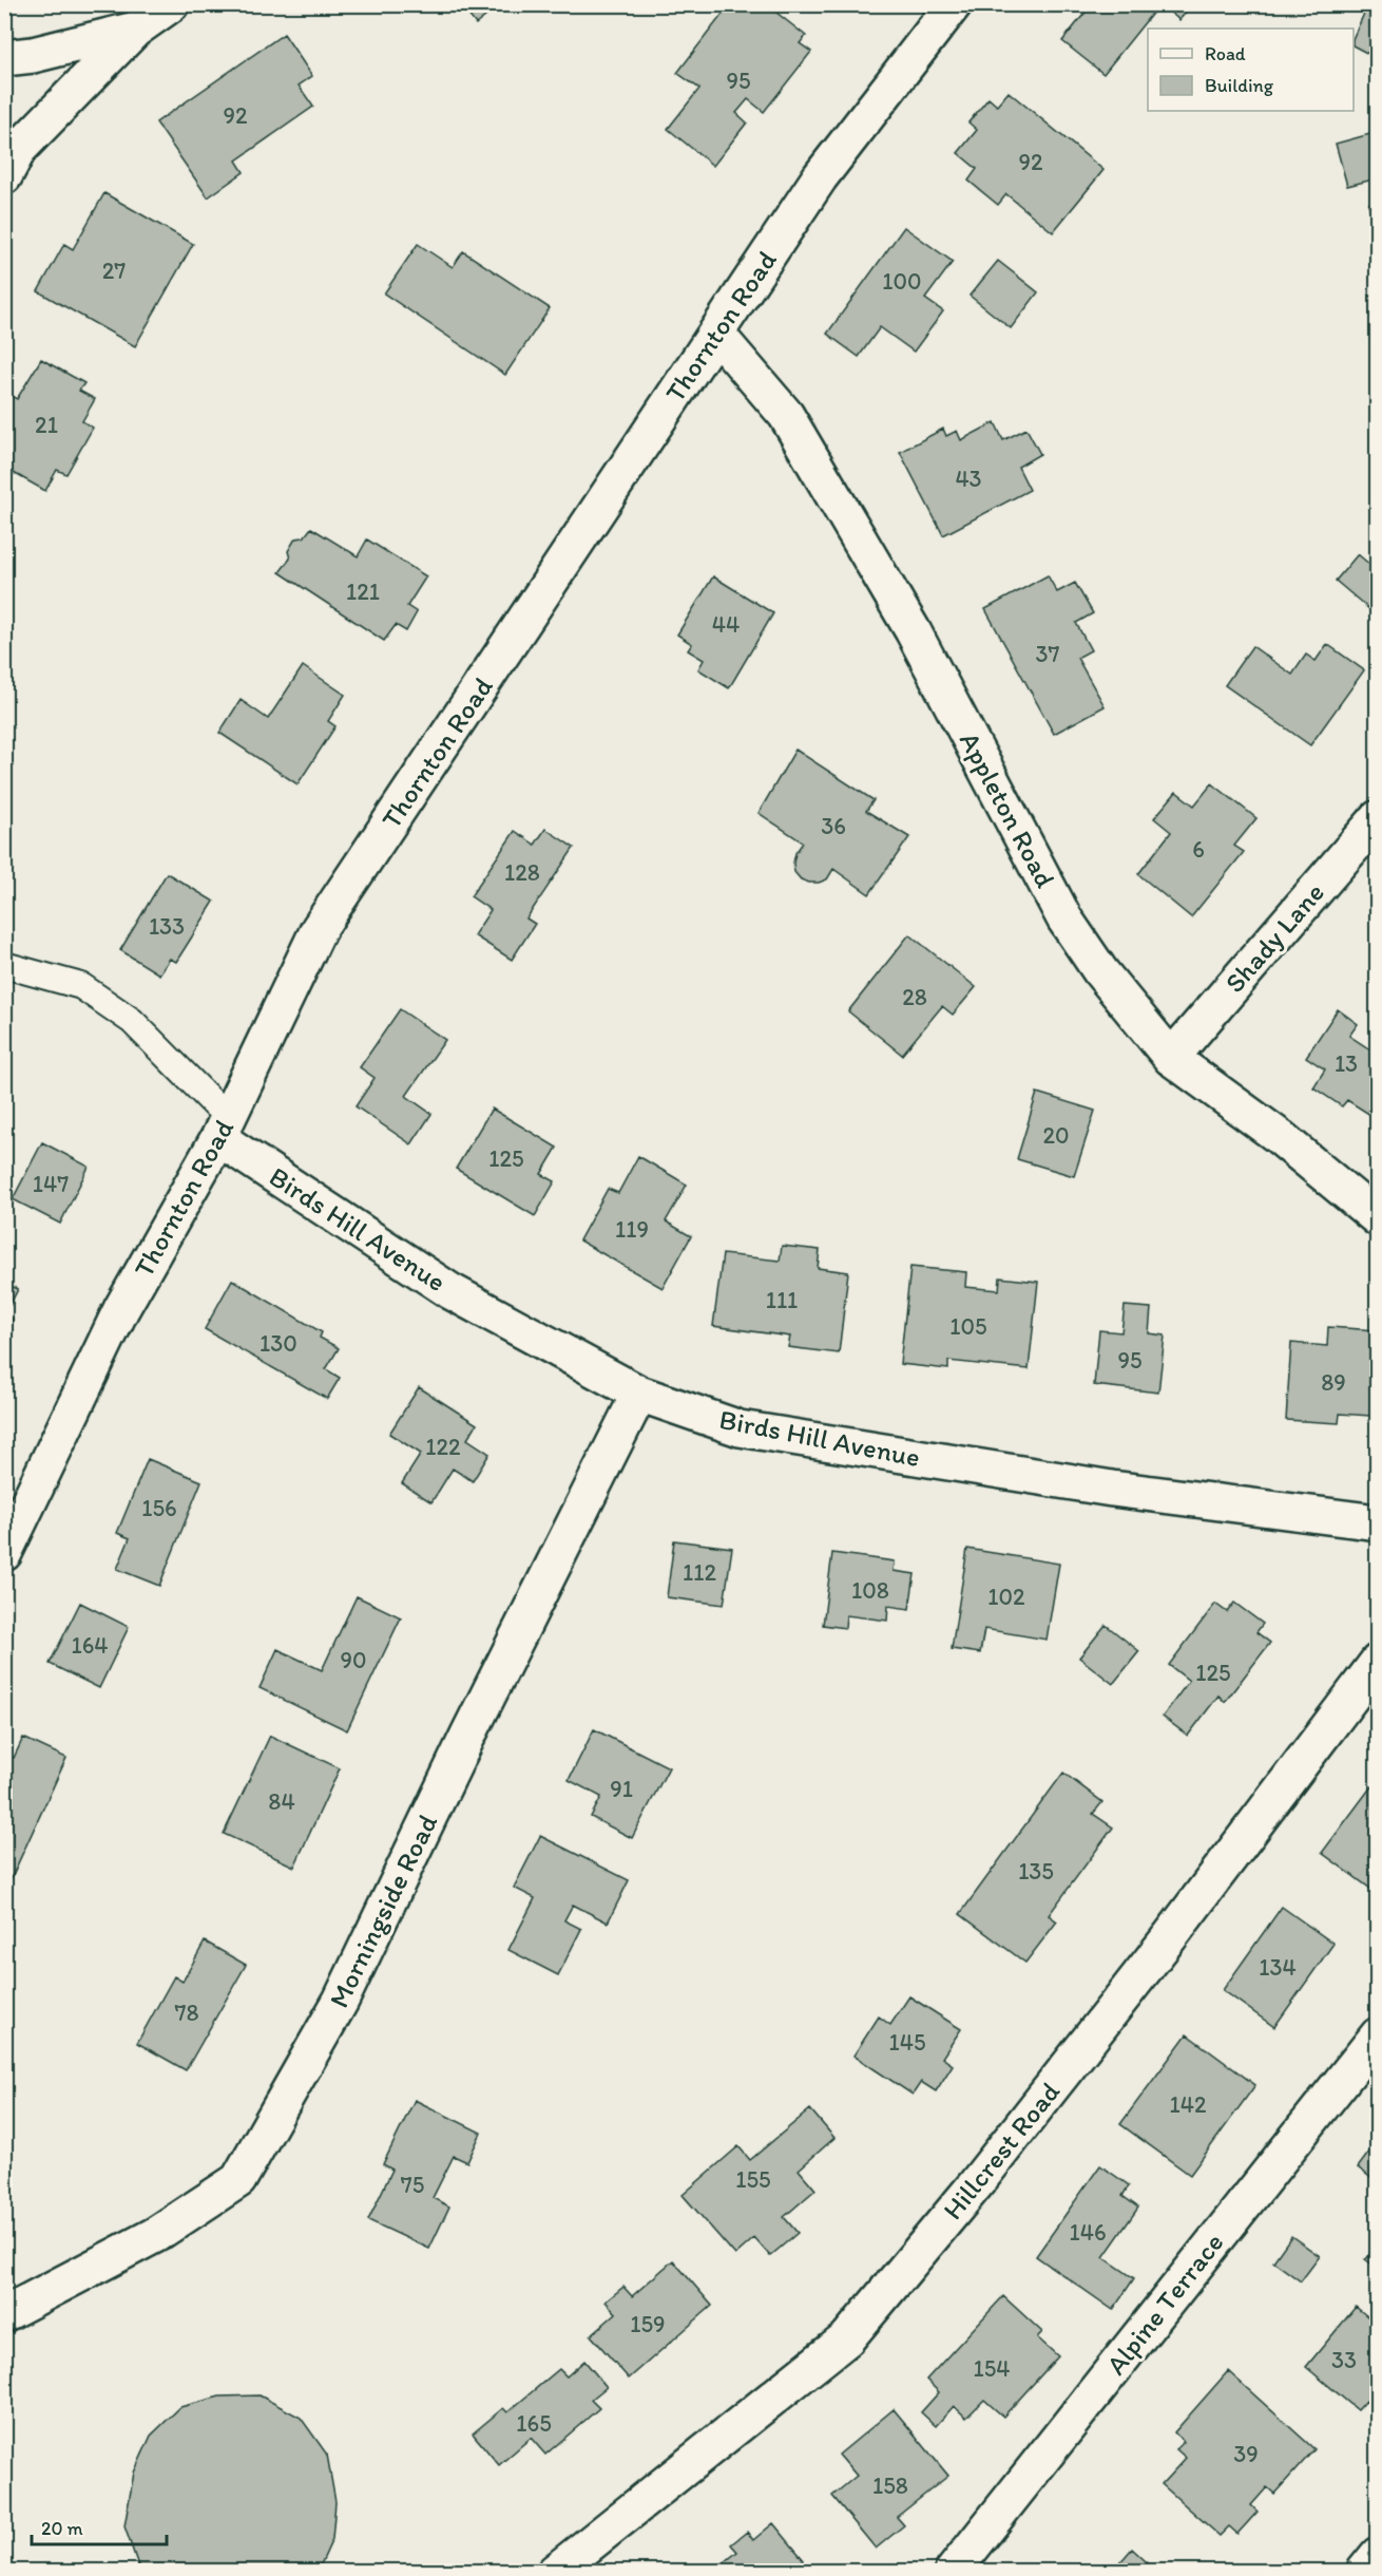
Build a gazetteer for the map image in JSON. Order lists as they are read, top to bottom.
{
  "streets": {
    "street": [
      "Thornton Road",
      "Appleton Road",
      "Shady Lane",
      "Birds Hill Avenue",
      "Morningside Road",
      "Hillcrest Road",
      "Alpine Terrace"
    ]
  },
  "crossings": [
    ["Thornton Road", "Appleton Road"],
    ["Thornton Road", "Birds Hill Avenue"],
    ["Appleton Road", "Shady Lane"],
    ["Birds Hill Avenue", "Morningside Road"]
  ],
  "house_numbers": [
    "95",
    "92",
    "92",
    "27",
    "100",
    "21",
    "43",
    "121",
    "44",
    "37",
    "36",
    "6",
    "128",
    "133",
    "28",
    "13",
    "20",
    "125",
    "147",
    "119",
    "111",
    "105",
    "130",
    "95",
    "89",
    "122",
    "156",
    "112",
    "108",
    "102",
    "164",
    "90",
    "125",
    "91",
    "84",
    "135",
    "134",
    "78",
    "145",
    "142",
    "155",
    "75",
    "146",
    "159",
    "33",
    "154",
    "165",
    "39",
    "158"
  ],
  "legend": ["Road", "Building"],
  "scale_bar": "20 m"
}
